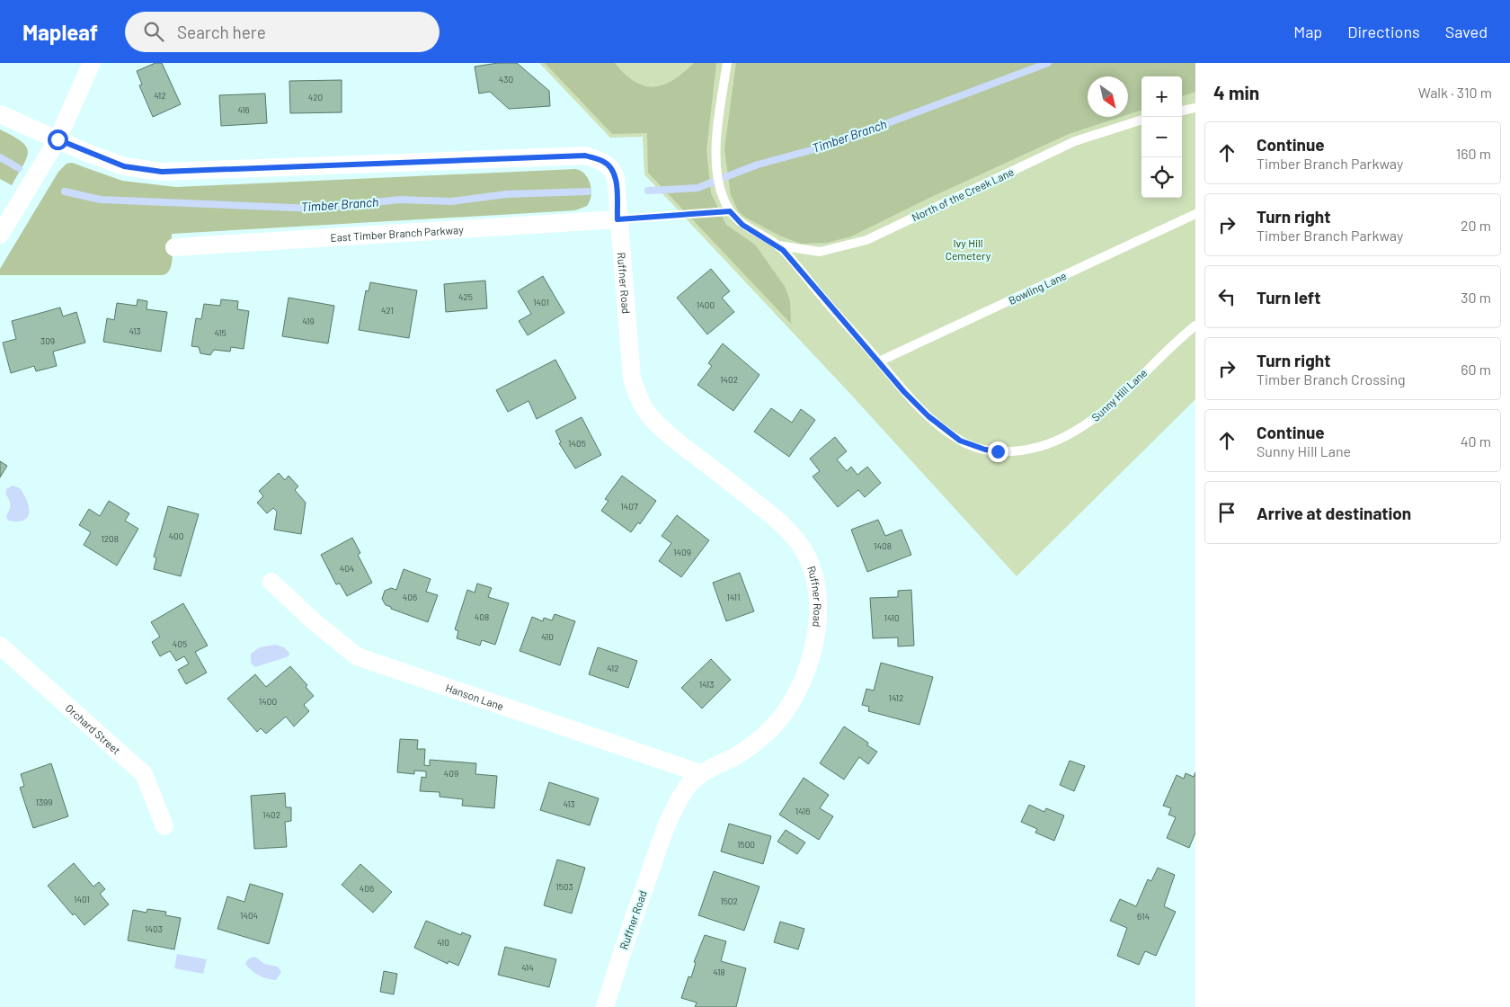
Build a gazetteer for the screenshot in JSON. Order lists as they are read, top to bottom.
{
  "streets": {
    "street": [
      "East Timber Branch Parkway",
      "Ruffner Road",
      "Hanson Lane",
      "Orchard Street"
    ],
    "lane": ["North of the Creek Lane", "Bowling Lane", "Sunny Hill Lane"]
  },
  "crossings": [
    ["North of the Creek Lane", "Sunny Hill Lane"],
    ["East Timber Branch Parkway", "Ruffner Road"],
    ["Ruffner Road", "Hanson Lane"],
    ["Bowling Lane", "Sunny Hill Lane"]
  ],
  "water": ["Timber Branch"],
  "parks": ["Ivy Hill Cemetery"],
  "house_numbers": [
    "430",
    "412",
    "420",
    "416",
    "425",
    "1401",
    "1400",
    "421",
    "419",
    "413",
    "415",
    "309",
    "1402",
    "1405",
    "1407",
    "400",
    "1208",
    "1408",
    "1409",
    "404",
    "406",
    "1411",
    "408",
    "1410",
    "410",
    "405",
    "412",
    "1413",
    "1412",
    "1400",
    "409",
    "1399",
    "413",
    "1416",
    "1402",
    "1500",
    "1503",
    "406",
    "1401",
    "1502",
    "1404",
    "614",
    "1403",
    "410",
    "414",
    "418"
  ],
  "north": "bottom right",
  "page": {
    "header": "Mapleaf",
    "search": "Search here",
    "nav": ["Map", "Directions", "Saved"],
    "heading": ["4 min", "Walk · 310 m"],
    "map_buttons": ["+", "−"],
    "list": [
      ["Continue", "Timber Branch Parkway", "160 m"],
      ["Turn right", "Timber Branch Parkway", "20 m"],
      ["Turn left", "30 m"],
      ["Turn right", "Timber Branch Crossing", "60 m"],
      ["Continue", "Sunny Hill Lane", "40 m"],
      "Arrive at destination"
    ]
  }
}
